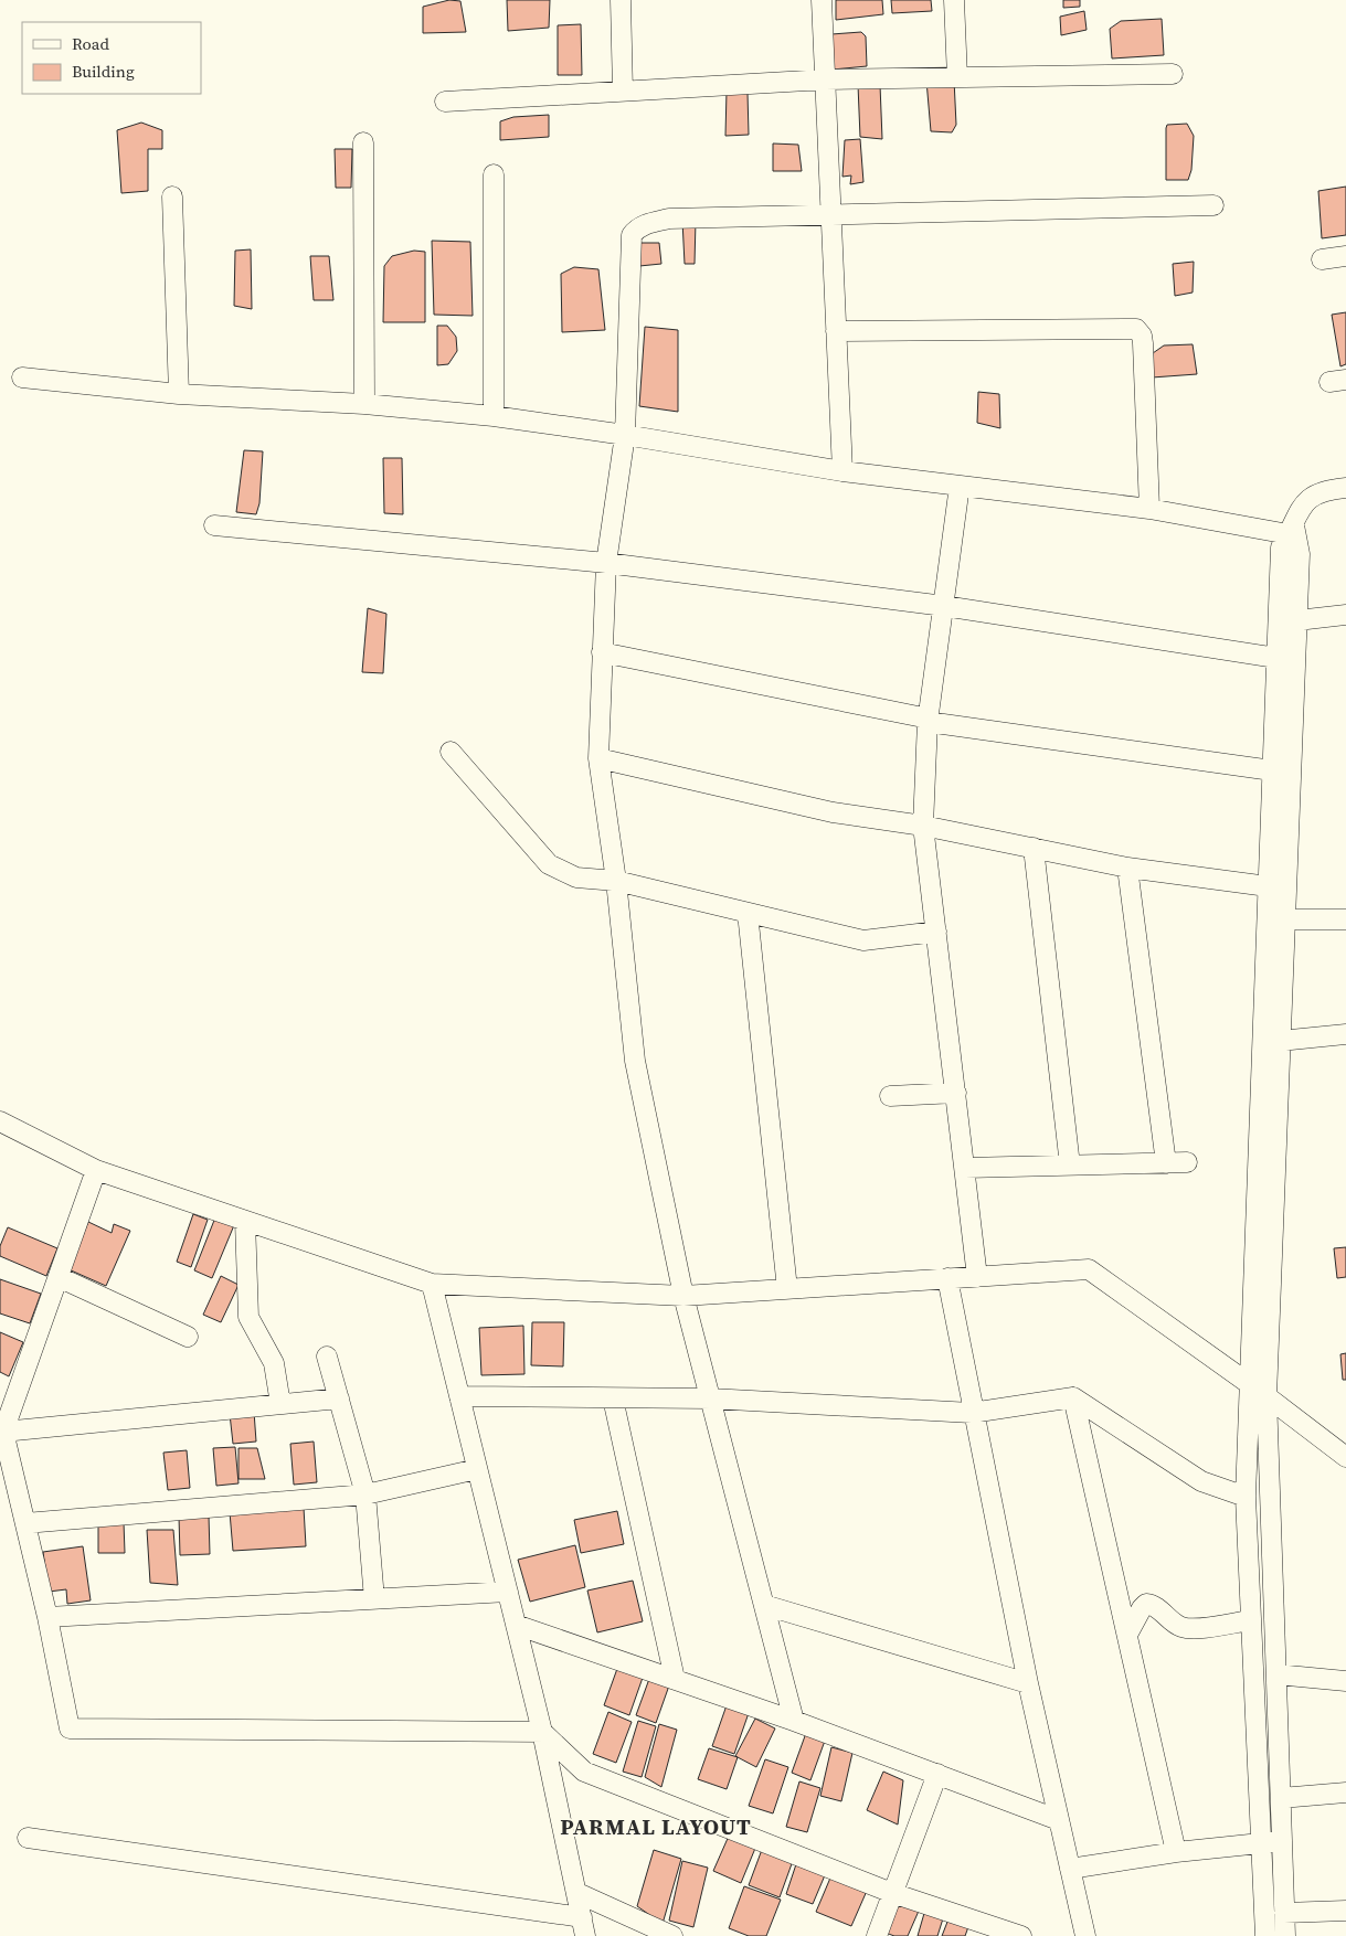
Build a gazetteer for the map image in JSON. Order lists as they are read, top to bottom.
{
  "districts": ["PARMAL LAYOUT"],
  "legend": ["Road", "Building"]
}
